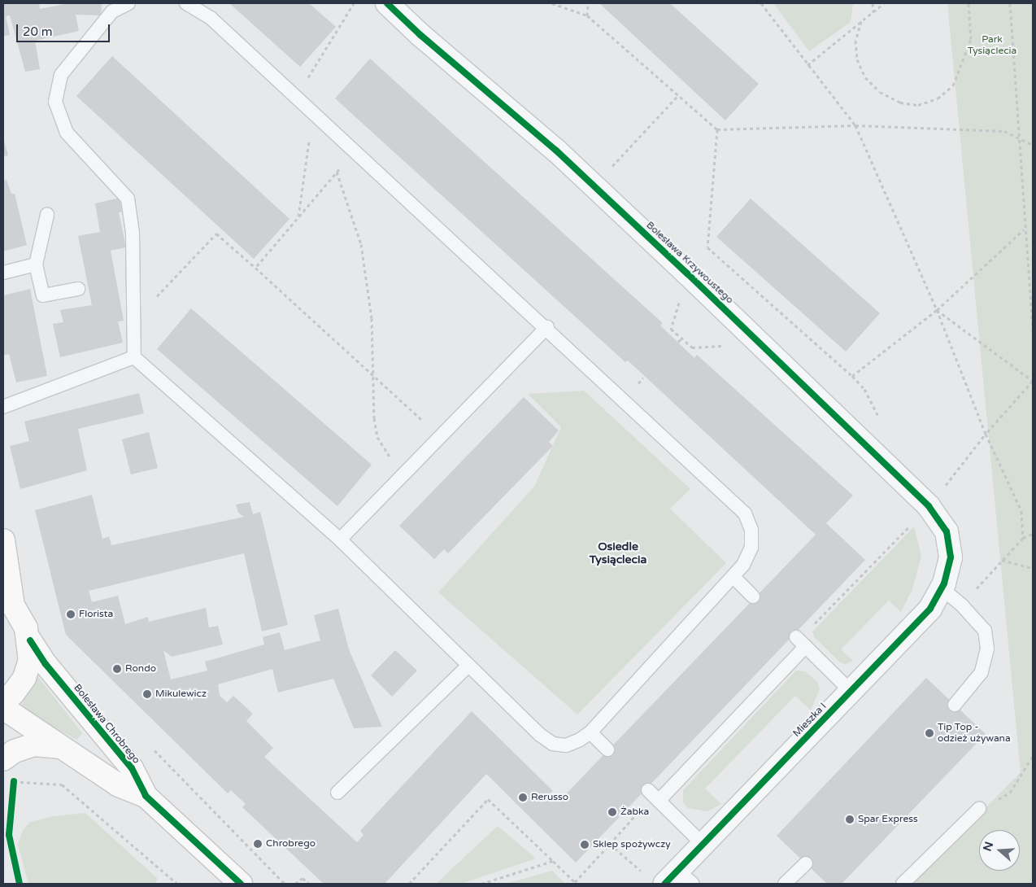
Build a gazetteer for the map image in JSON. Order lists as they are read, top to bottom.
{
  "streets": {
    "street": ["Bolesława Krzywoustego", "Mieszka I", "Bolesława Chrobrego"]
  },
  "crossings": [
    ["Bolesława Krzywoustego", "Mieszka I"]
  ],
  "districts": ["Osiedle Tysiąclecia"],
  "parks": ["Park Tysiąclecia"],
  "places": [
    "Florista",
    "Rondo",
    "Mikulewicz",
    "Tip Top - odzież używana",
    "Rerusso",
    "Żabka",
    "Spar Express",
    "Chrobrego",
    "Sklep spożywczy"
  ],
  "scale_bar": "20 m",
  "north": "left"
}
